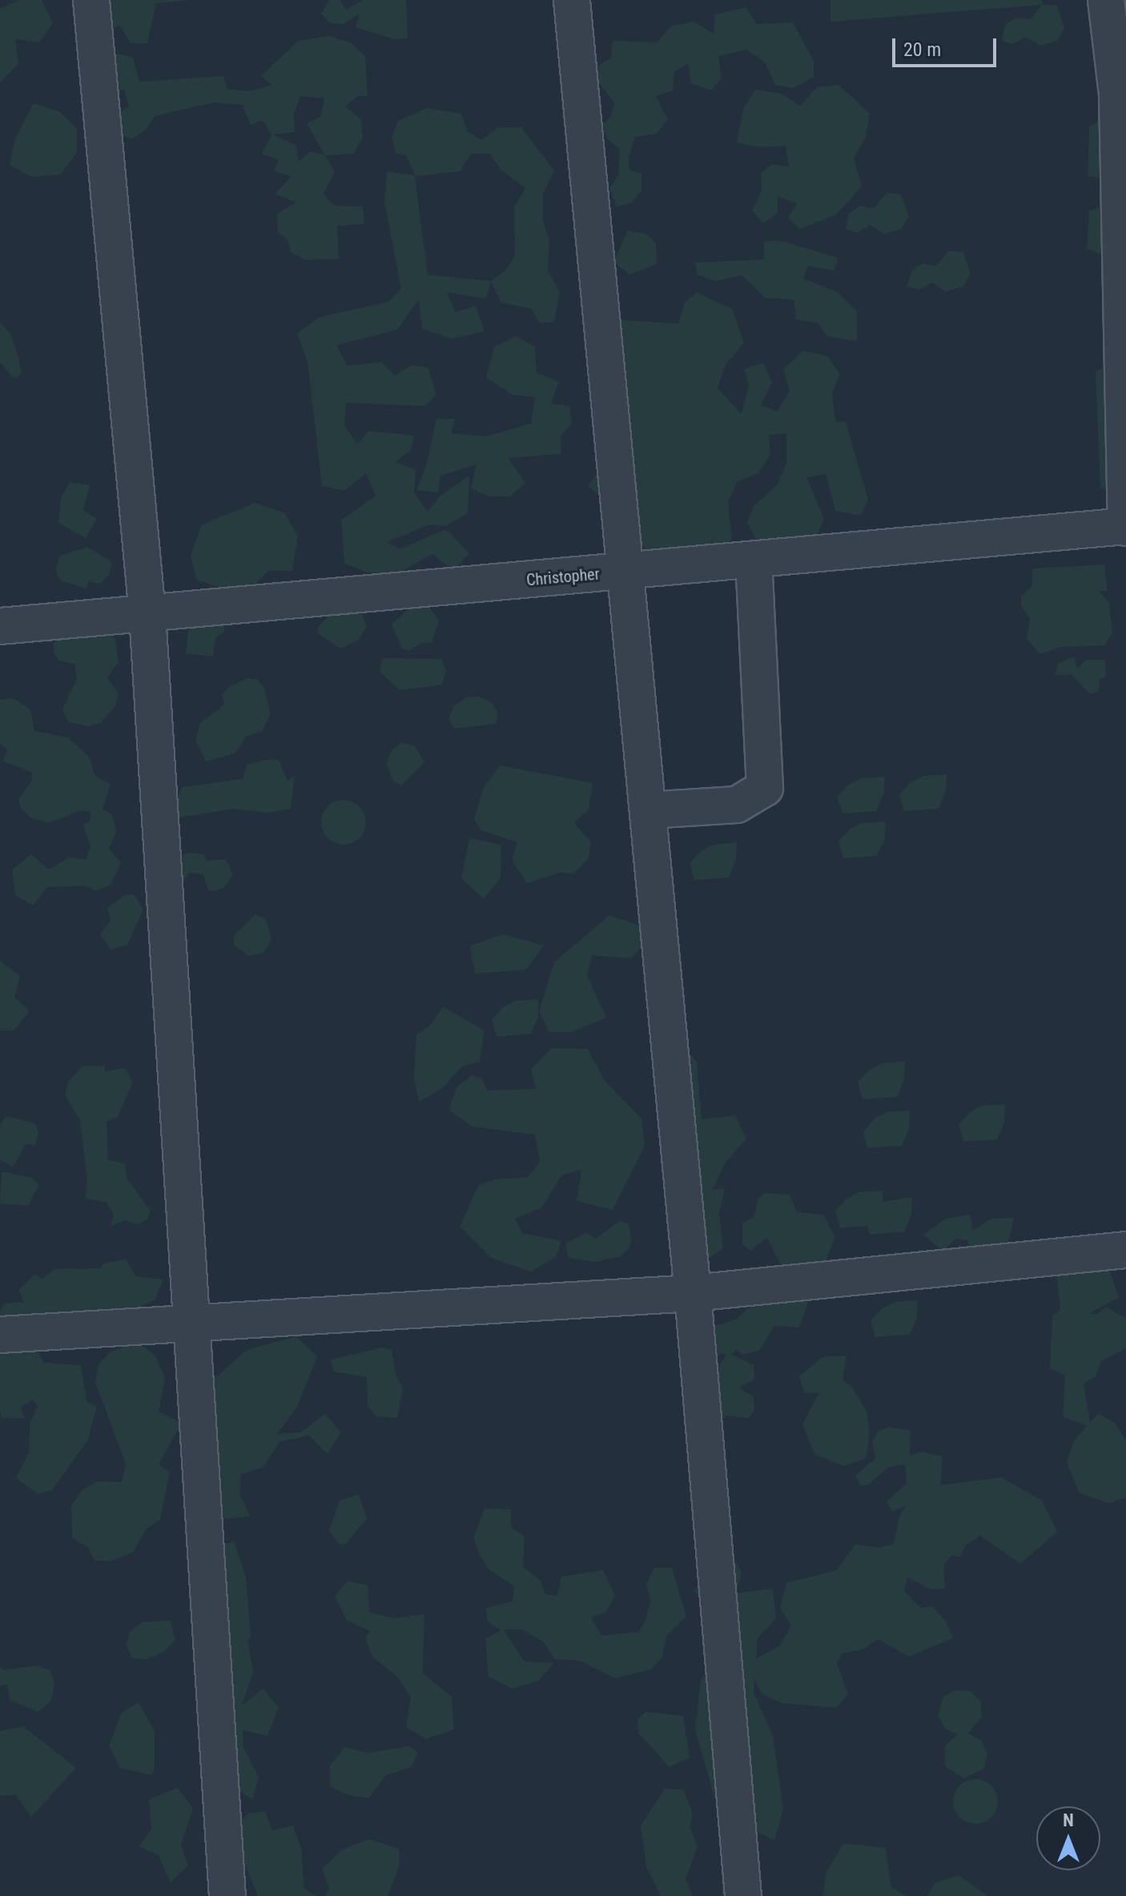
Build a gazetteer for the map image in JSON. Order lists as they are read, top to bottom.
{
  "streets": {
    "street": ["Christopher"]
  },
  "scale_bar": "20 m",
  "north": "top"
}
